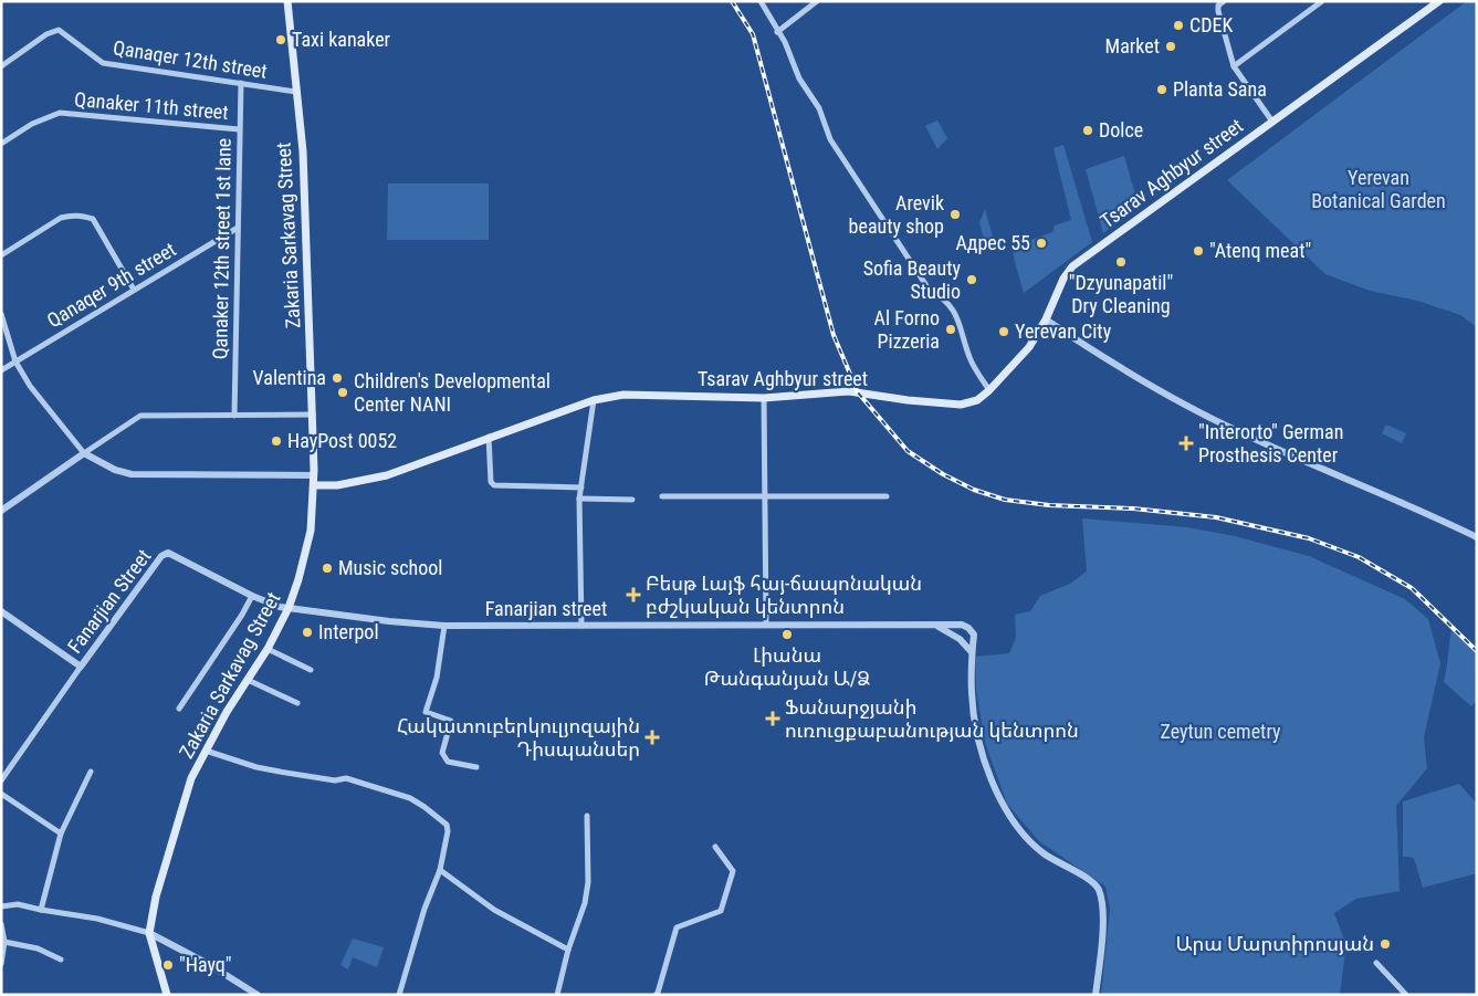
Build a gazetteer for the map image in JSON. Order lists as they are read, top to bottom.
{
  "streets": {
    "main road": ["Tsarav Aghbyur street", "Zakaria Sarkavag Street"],
    "street": [
      "Qanaqer 12th street",
      "Qanaker 11th street",
      "Qanaker 12th street 1st lane",
      "Qanaqer 9th street",
      "Fanarjian Street",
      "Fanarjian street"
    ]
  },
  "crossings": [
    ["Qanaqer 12th street", "Zakaria Sarkavag Street"],
    ["Qanaqer 12th street", "Qanaker 12th street 1st lane"],
    ["Qanaker 11th street", "Qanaker 12th street 1st lane"],
    ["Tsarav Aghbyur street", "Zakaria Sarkavag Street"],
    ["Zakaria Sarkavag Street", "Fanarjian Street"],
    ["Zakaria Sarkavag Street", "Fanarjian street"],
    ["Qanaker 12th street 1st lane", "Qanaqer 9th street"],
    ["Fanarjian Street", "Fanarjian street"]
  ],
  "parks": ["Yerevan Botanical Garden", "Zeytun cemetry"],
  "places": {
    "other": [
      "CDEK",
      "Taxi kanaker",
      "Market",
      "Planta Sana",
      "Dolce",
      "Arevik beauty shop",
      "Адрес 55",
      "\"Atenq meat\"",
      "\"Dzyunapatil\" Dry Cleaning",
      "Sofia Beauty Studio",
      "Al Forno Pizzeria",
      "Yerevan City",
      "Valentina",
      "Children's Developmental Center NANI",
      "HayPost 0052",
      "Music school",
      "Interpol",
      "Լիանա Թանգանյան Ա/Ձ",
      "Արա Մարտիրոսյան",
      "\"Hayq\""
    ],
    "health": [
      "\"Interorto\" German Prosthesis Center",
      "Բեսթ Լայֆ հայ-ճապոնական բժշկական կենտրոն",
      "Ֆանարջյանի ուռուցքաբանության կենտրոն",
      "Հակատուբերկուլյոզային Դիսպանսեր"
    ]
  }
}
